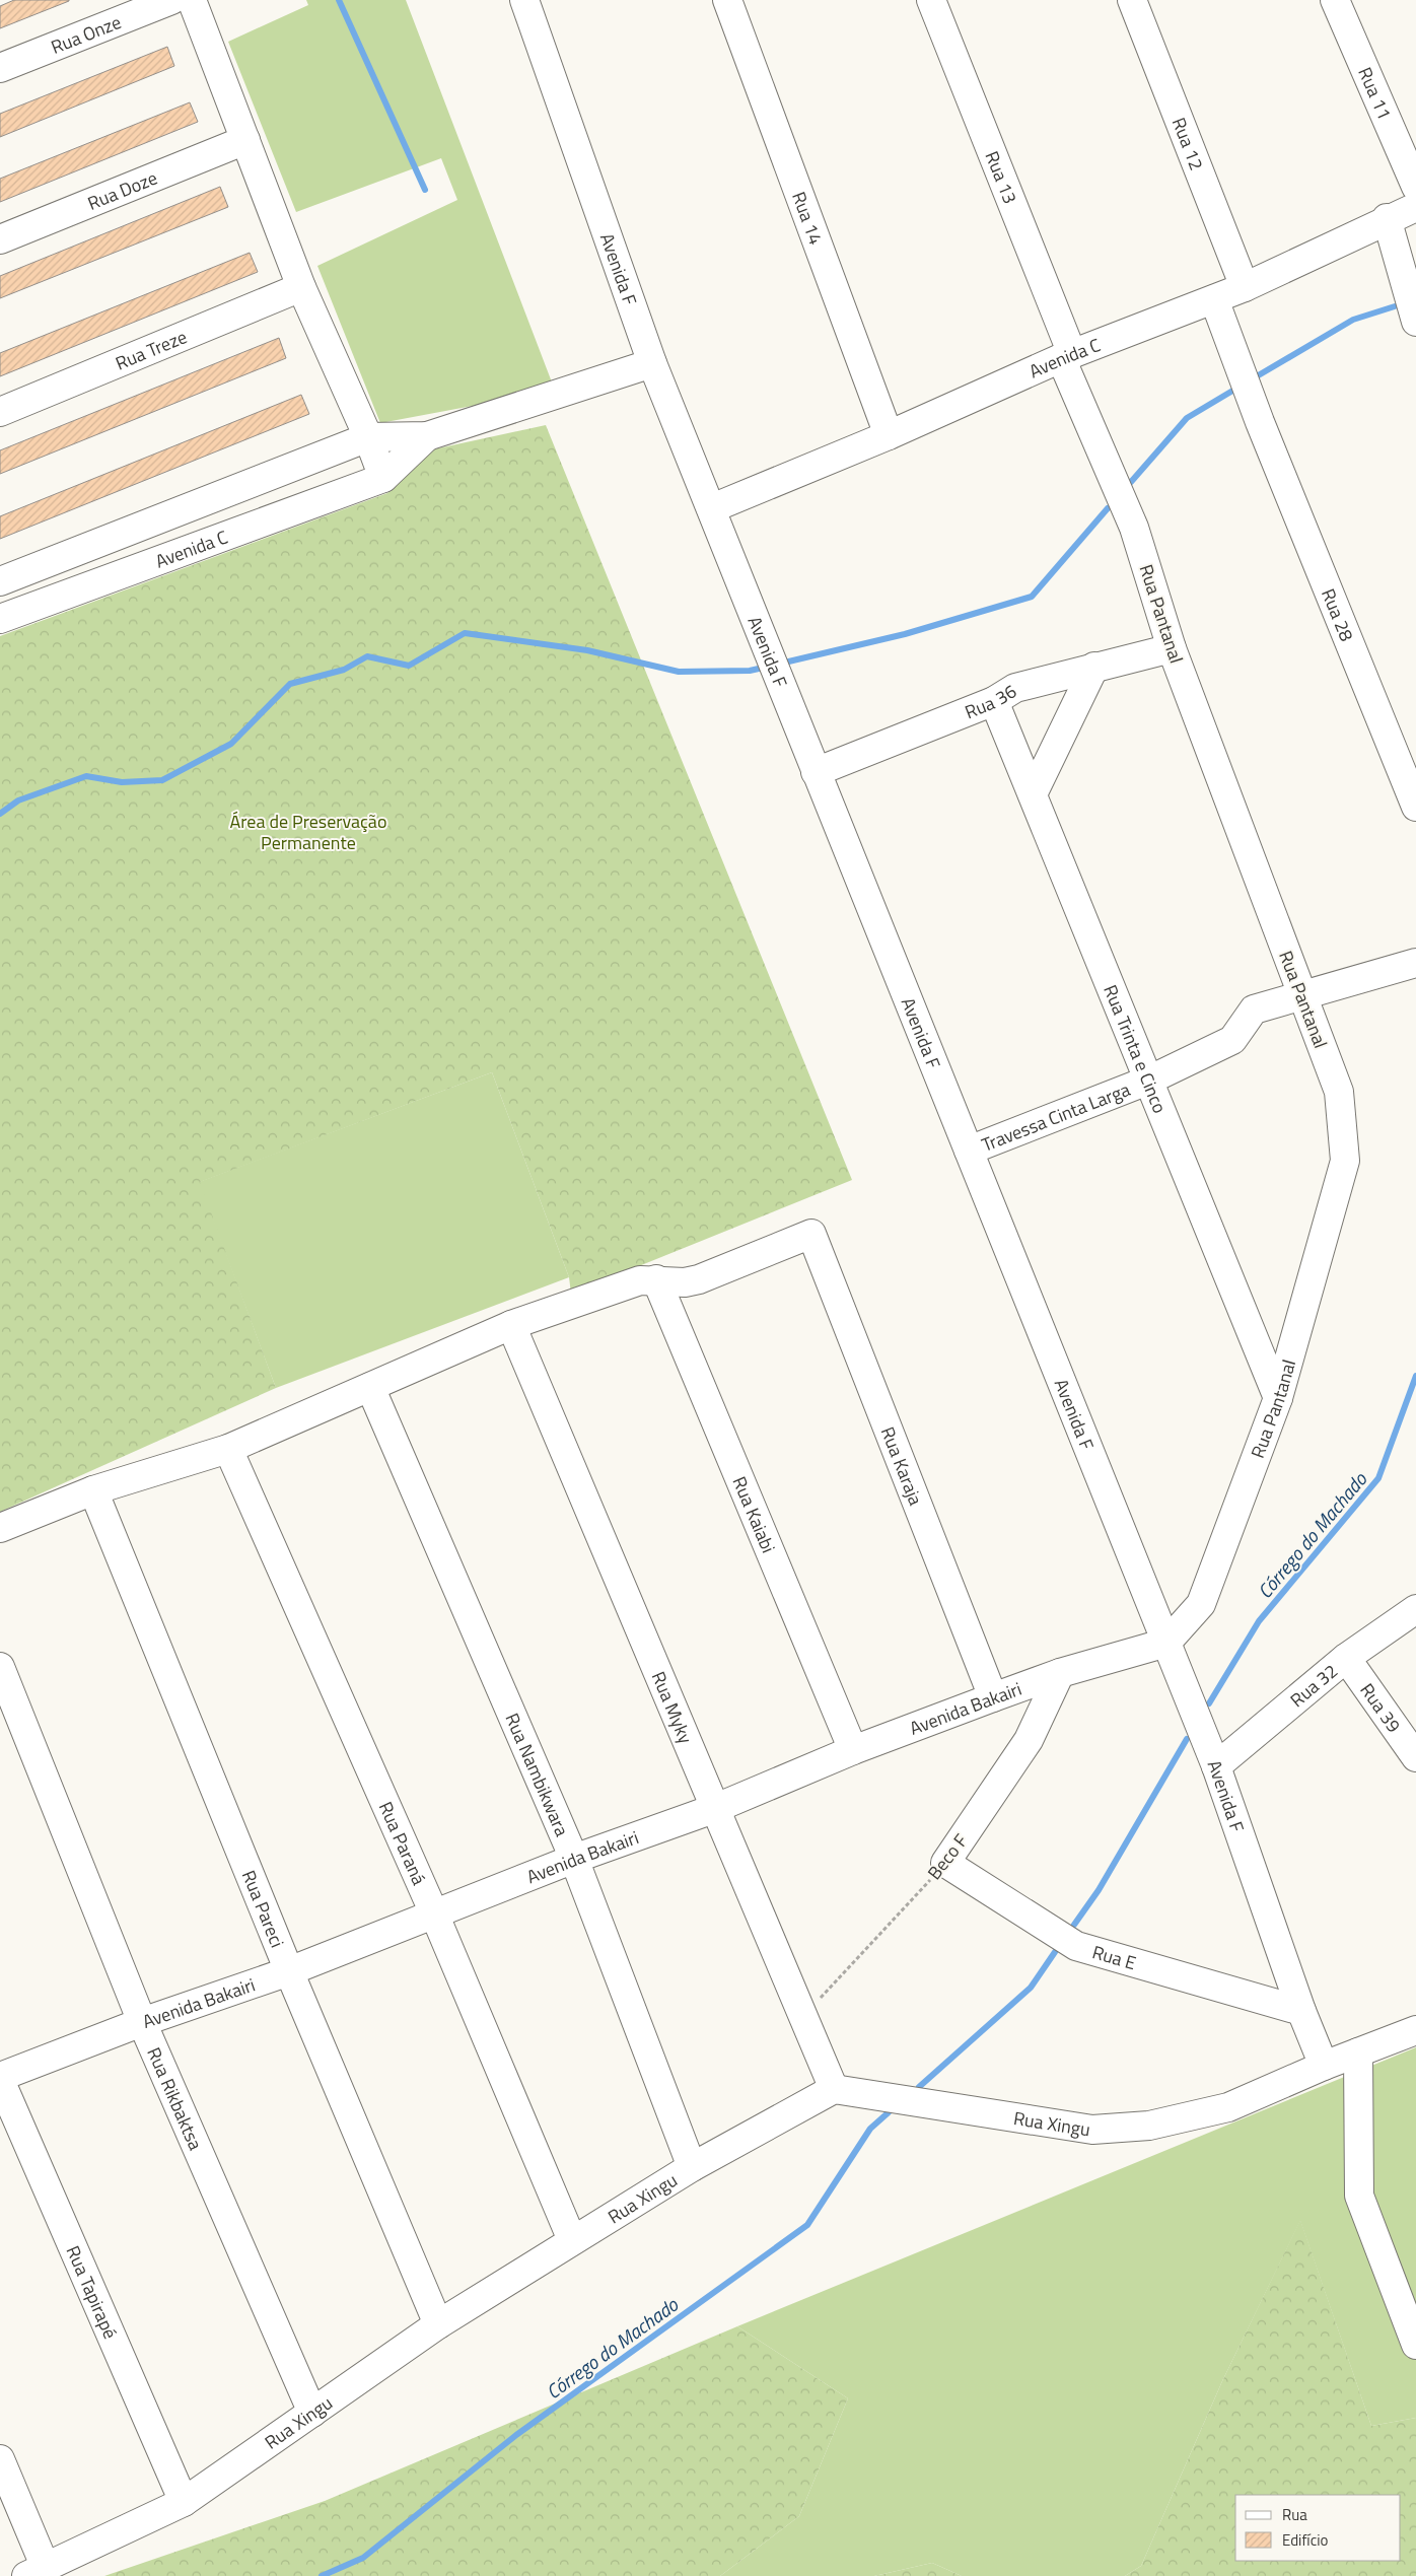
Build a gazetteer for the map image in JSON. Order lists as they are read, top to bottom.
{
  "streets": {
    "street": [
      "Rua Onze",
      "Rua 11",
      "Rua 12",
      "Rua 13",
      "Rua Doze",
      "Rua 14",
      "Avenida F",
      "Rua Treze",
      "Avenida C",
      "Rua Pantanal",
      "Rua 28",
      "Rua 36",
      "Rua Trinta e Cinco",
      "Travessa Cinta Larga",
      "Rua Karaja",
      "Rua Kaiabi",
      "Rua 32",
      "Rua Myky",
      "Rua 39",
      "Avenida Bakairi",
      "Rua Nambikwara",
      "Rua Paraná",
      "Beco F",
      "Rua Pareci",
      "Rua E",
      "Rua Rikbaktsa",
      "Rua Xingu",
      "Rua Tapirapé"
    ]
  },
  "crossings": [
    ["Rua 12", "Avenida C"],
    ["Rua 13", "Avenida C"],
    ["Rua 13", "Rua Pantanal"],
    ["Rua 14", "Avenida C"],
    ["Avenida F", "Avenida C"],
    ["Avenida F", "Rua Pantanal"],
    ["Avenida F", "Rua 36"],
    ["Avenida F", "Travessa Cinta Larga"],
    ["Avenida F", "Rua 32"],
    ["Avenida F", "Avenida Bakairi"],
    ["Avenida F", "Rua E"],
    ["Avenida F", "Rua Xingu"],
    ["Avenida C", "Rua Pantanal"],
    ["Avenida C", "Rua 28"],
    ["Rua Pantanal", "Rua 36"],
    ["Rua Pantanal", "Rua Trinta e Cinco"],
    ["Rua Pantanal", "Travessa Cinta Larga"],
    ["Rua Pantanal", "Avenida Bakairi"],
    ["Rua 36", "Rua Trinta e Cinco"],
    ["Rua Trinta e Cinco", "Travessa Cinta Larga"],
    ["Rua Karaja", "Rua Kaiabi"],
    ["Rua Karaja", "Avenida Bakairi"],
    ["Rua Kaiabi", "Avenida Bakairi"],
    ["Rua 32", "Rua 39"],
    ["Rua Myky", "Avenida Bakairi"],
    ["Rua Myky", "Beco F"],
    ["Rua Myky", "Rua Xingu"],
    ["Avenida Bakairi", "Rua Nambikwara"],
    ["Avenida Bakairi", "Rua Paraná"],
    ["Avenida Bakairi", "Beco F"],
    ["Avenida Bakairi", "Rua Pareci"],
    ["Avenida Bakairi", "Rua Rikbaktsa"],
    ["Avenida Bakairi", "Rua Tapirapé"],
    ["Rua Nambikwara", "Rua Xingu"],
    ["Rua Paraná", "Rua Xingu"],
    ["Beco F", "Rua E"],
    ["Rua Pareci", "Rua Xingu"],
    ["Rua Rikbaktsa", "Rua Xingu"],
    ["Rua Xingu", "Rua Tapirapé"]
  ],
  "water": ["Córrego do Machado"],
  "parks": ["Área de Preservação Permanente"],
  "legend": ["Rua", "Edifício"]
}
